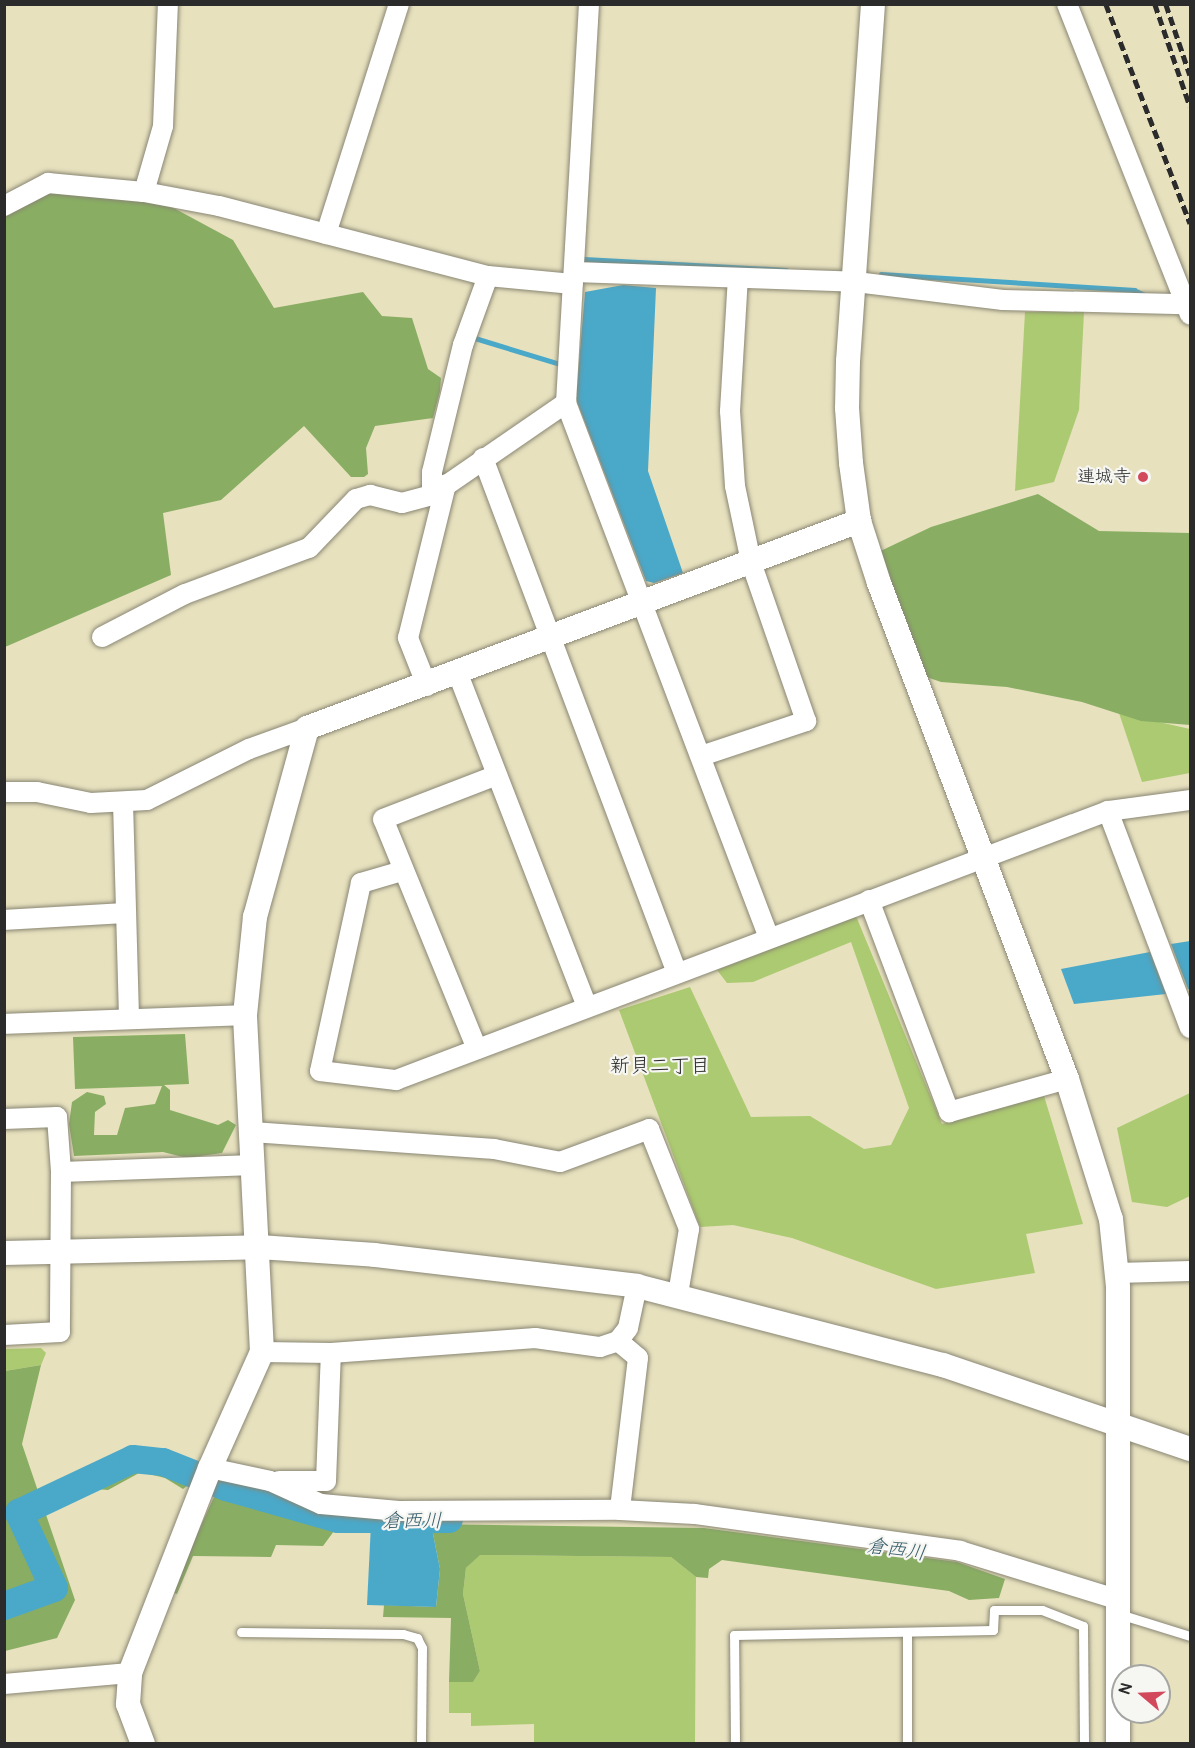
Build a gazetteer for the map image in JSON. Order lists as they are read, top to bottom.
{
  "districts": ["新貝二丁目"],
  "water": ["倉西川"],
  "places": ["連城寺"],
  "north": "left"
}
